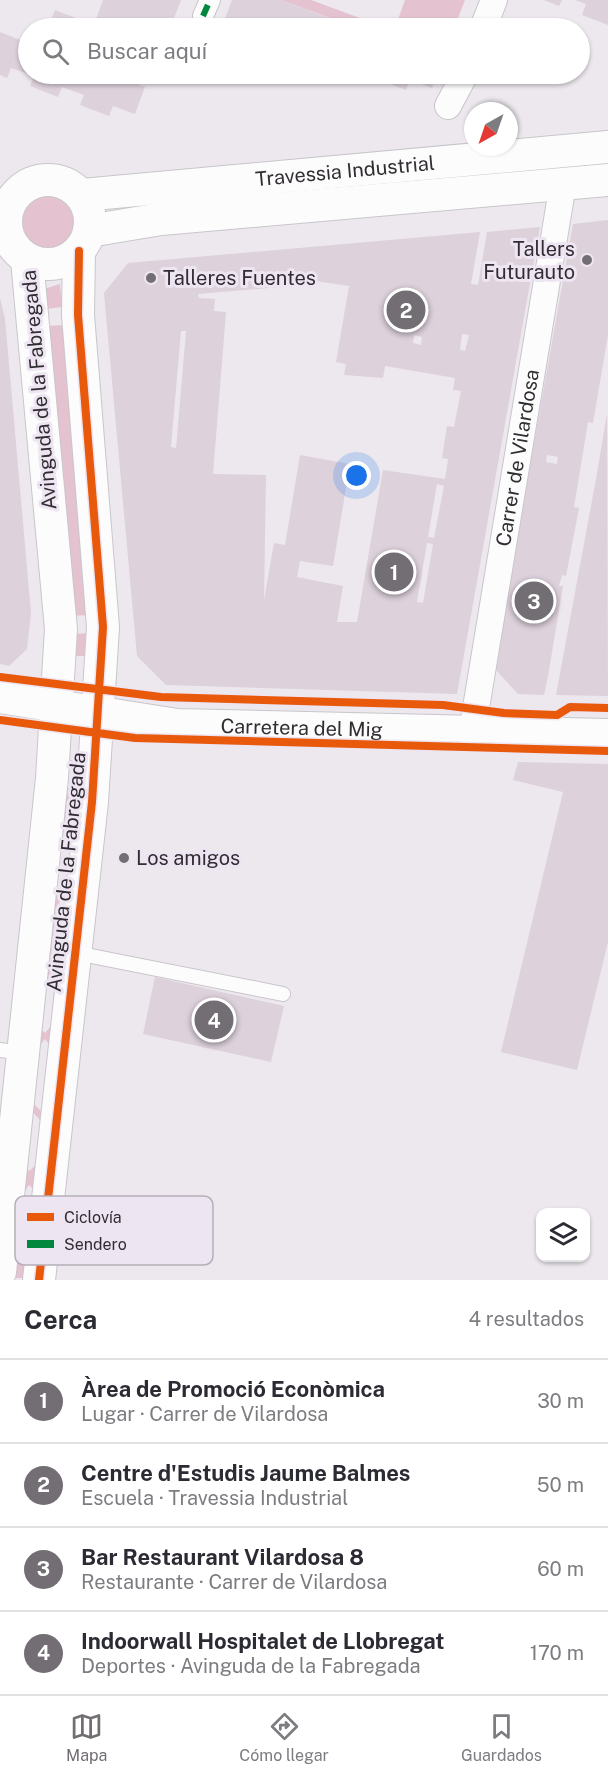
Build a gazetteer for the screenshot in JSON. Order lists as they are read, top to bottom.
{
  "streets": {
    "street": [
      "Travessia Industrial",
      "Avinguda de la Fabregada",
      "Carrer de Vilardosa",
      "Carretera del Mig"
    ]
  },
  "crossings": [
    ["Travessia Industrial", "Avinguda de la Fabregada"],
    ["Travessia Industrial", "Carrer de Vilardosa"],
    ["Avinguda de la Fabregada", "Carretera del Mig"],
    ["Carrer de Vilardosa", "Carretera del Mig"]
  ],
  "places": ["Tallers Futurauto", "Talleres Fuentes", "Los amigos"],
  "legend": ["Ciclovía", "Sendero"],
  "north": "bottom left",
  "page": {
    "search": "Buscar aquí",
    "pins": [
      "2",
      "1",
      "3",
      "4"
    ],
    "heading": ["Cerca", "4 resultados"],
    "list": [
      {
        "mark": "1",
        "name": "Àrea de Promoció Econòmica",
        "note": "Lugar · Carrer de Vilardosa",
        "value": "30 m"
      },
      {
        "mark": "2",
        "name": "Centre d'Estudis Jaume Balmes",
        "note": "Escuela · Travessia Industrial",
        "value": "50 m"
      },
      {
        "mark": "3",
        "name": "Bar Restaurant Vilardosa 8",
        "note": "Restaurante · Carrer de Vilardosa",
        "value": "60 m"
      },
      {
        "mark": "4",
        "name": "Indoorwall Hospitalet de Llobregat",
        "note": "Deportes · Avinguda de la Fabregada",
        "value": "170 m"
      }
    ],
    "nav": ["Mapa", "Cómo llegar", "Guardados"]
  }
}
